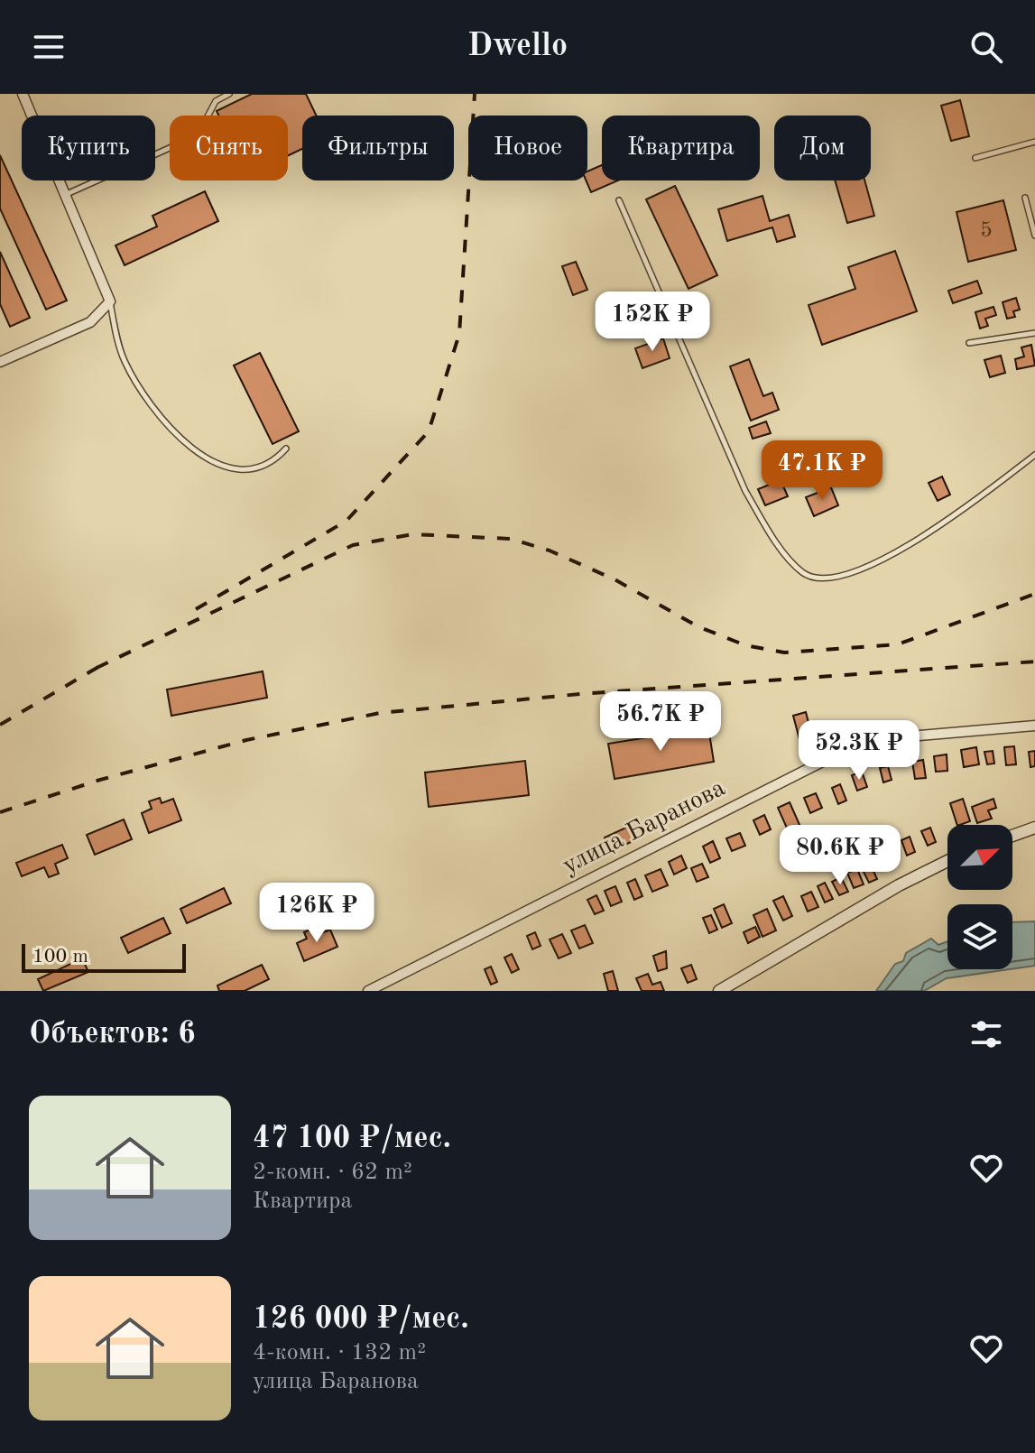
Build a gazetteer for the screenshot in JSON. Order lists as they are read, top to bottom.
{
  "streets": {
    "street": ["улица Баранова"]
  },
  "house_numbers": ["5"],
  "scale_bar": "100 m",
  "north": "top right",
  "page": {
    "header": "Dwello",
    "chip": [
      "Купить",
      "Снять",
      "Фильтры",
      "Новое",
      "Квартира",
      "Дом"
    ],
    "price": [
      "152K ₽",
      "47.1K ₽",
      "56.7K ₽",
      "52.3K ₽",
      "80.6K ₽",
      "126K ₽"
    ],
    "scale": "100 m",
    "heading": "Объектов: 6",
    "list": [
      {
        "name": "47 100 ₽/мес.",
        "note": "2-комн. · 62 m² · Квартира"
      },
      {
        "name": "126 000 ₽/мес.",
        "note": "4-комн. · 132 m² · улица Баранова"
      }
    ]
  }
}
